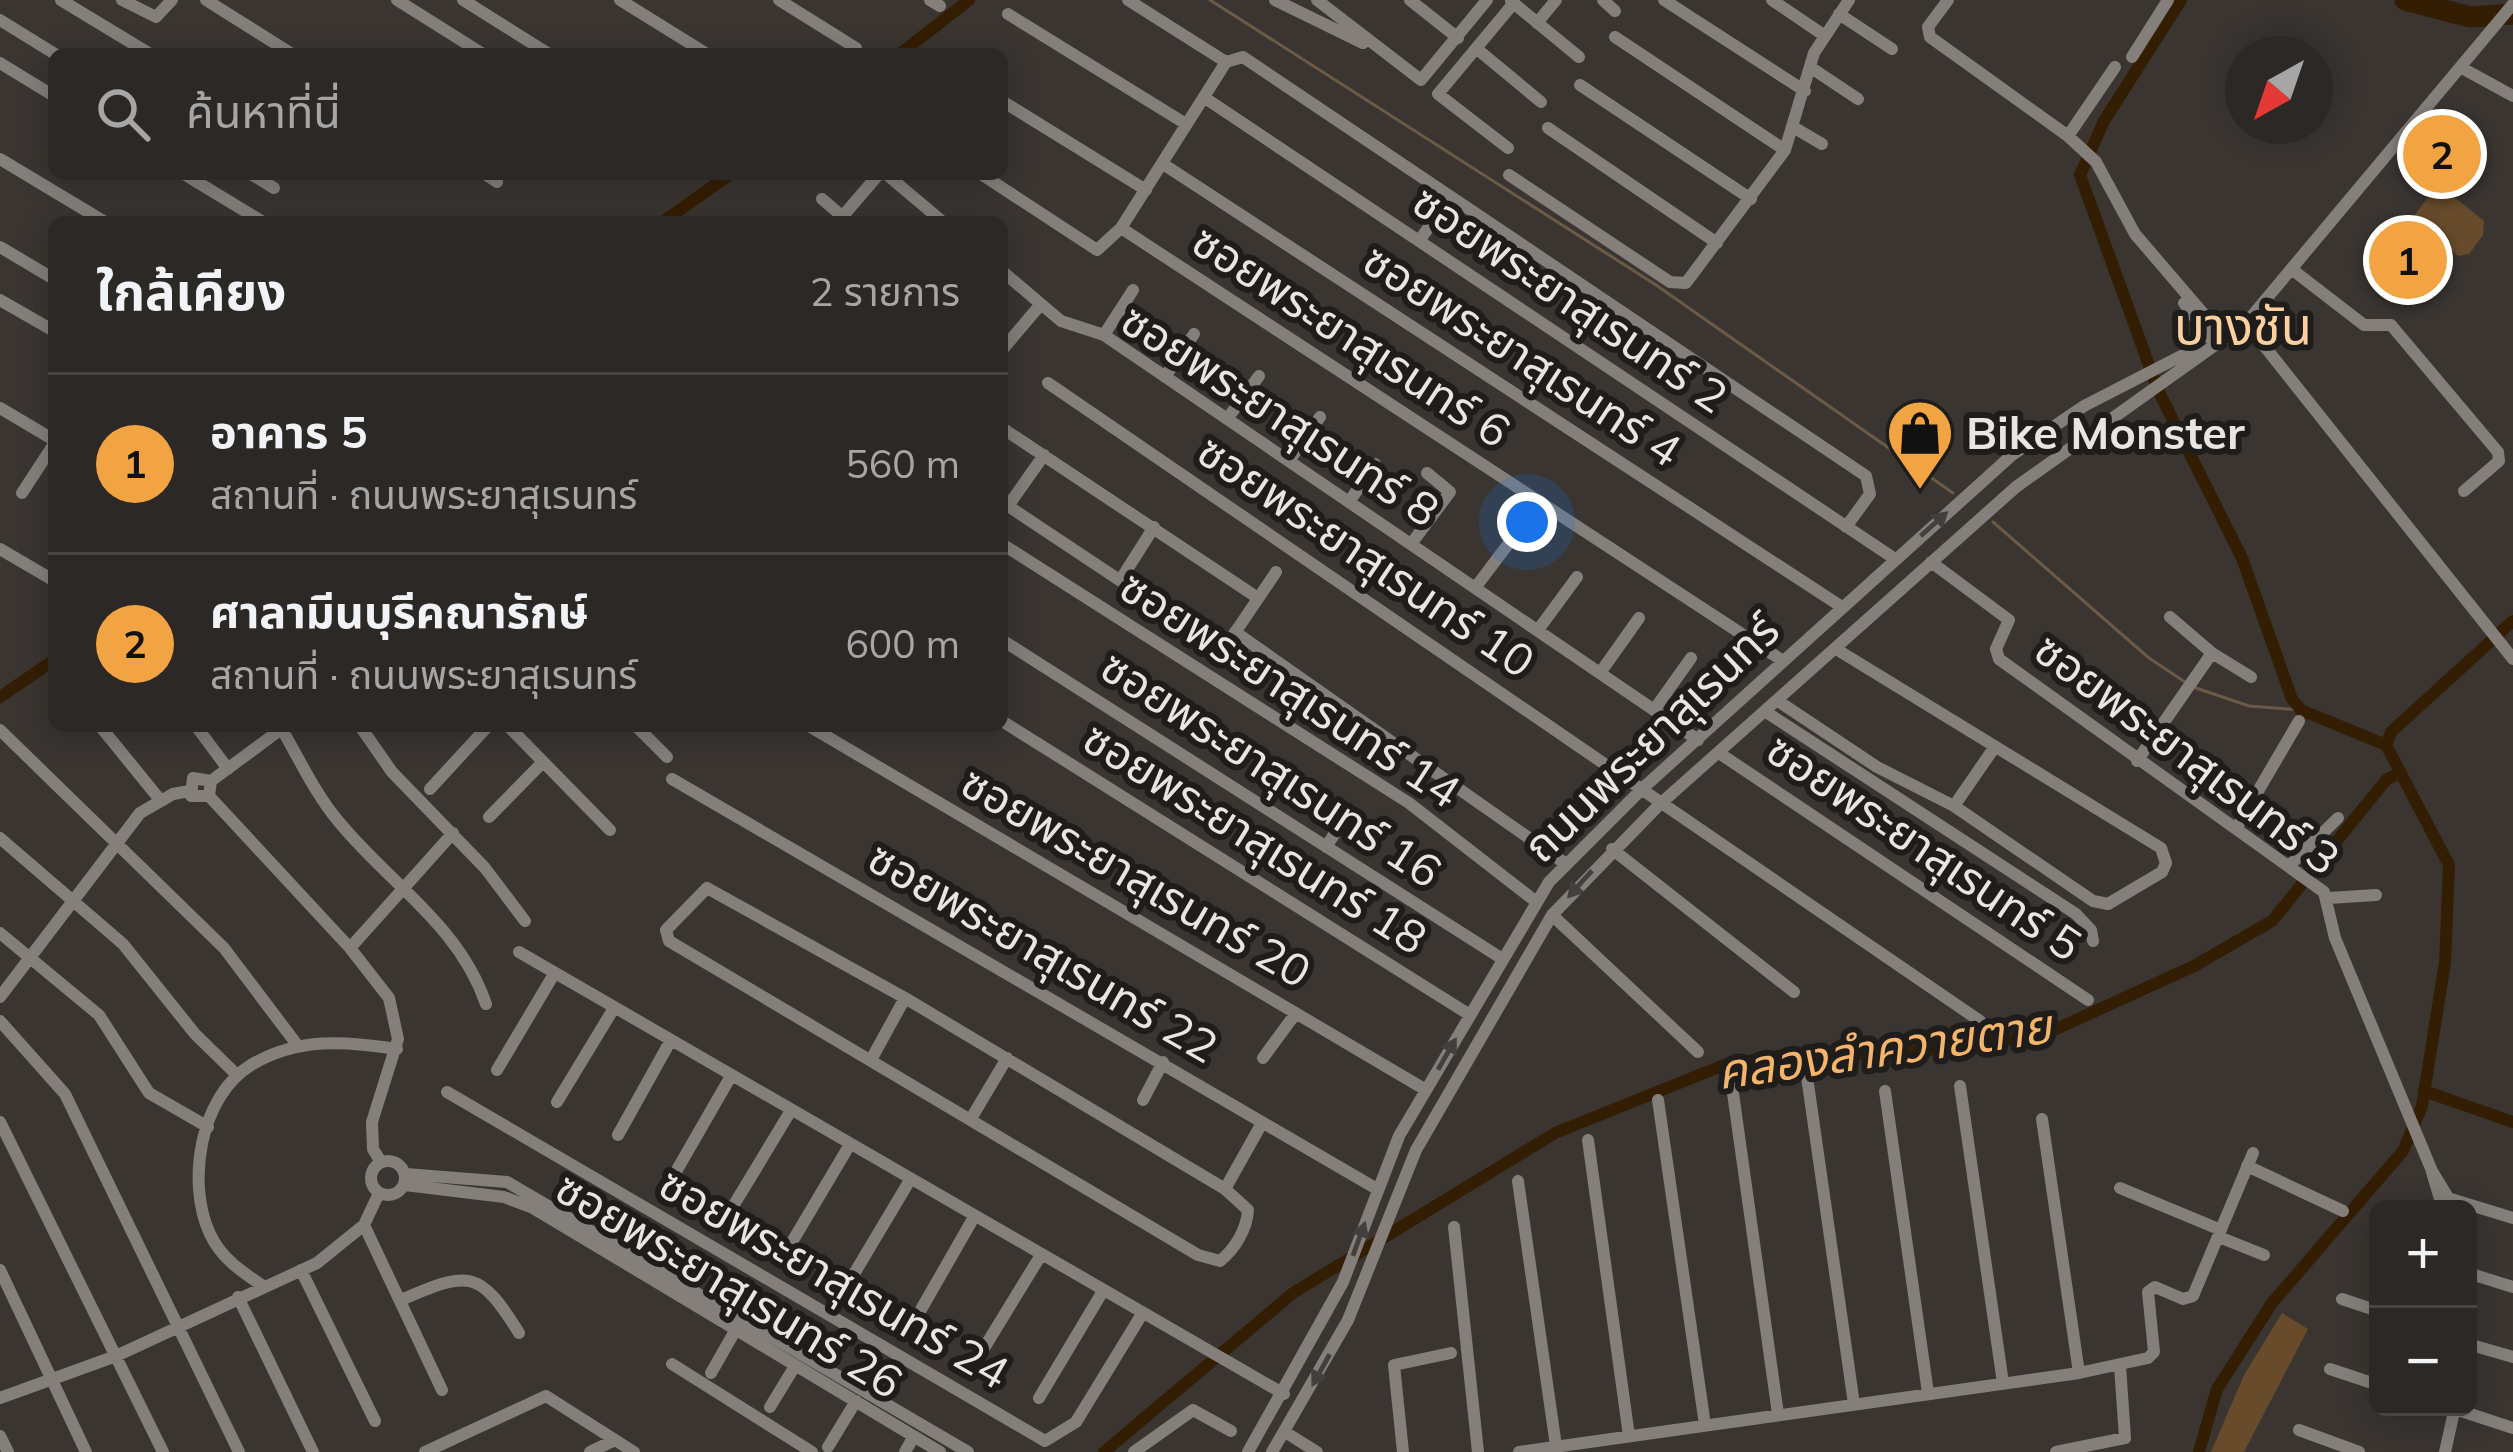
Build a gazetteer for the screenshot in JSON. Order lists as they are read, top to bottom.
{
  "streets": {
    "street": [
      "ซอยพระยาสุเรนทร์ 2",
      "ซอยพระยาสุเรนทร์ 6",
      "ซอยพระยาสุเรนทร์ 4",
      "ซอยพระยาสุเรนทร์ 8",
      "ซอยพระยาสุเรนทร์ 10",
      "ซอยพระยาสุเรนทร์ 14",
      "ถนนพระยาสุเรนทร์",
      "ซอยพระยาสุเรนทร์ 3",
      "ซอยพระยาสุเรนทร์ 16",
      "ซอยพระยาสุเรนทร์ 18",
      "ซอยพระยาสุเรนทร์ 5",
      "ซอยพระยาสุเรนทร์ 20",
      "ซอยพระยาสุเรนทร์ 22",
      "ซอยพระยาสุเรนทร์ 24",
      "ซอยพระยาสุเรนทร์ 26"
    ]
  },
  "crossings": [
    ["ซอยพระยาสุเรนทร์ 2", "ถนนพระยาสุเรนทร์"],
    ["ซอยพระยาสุเรนทร์ 6", "ถนนพระยาสุเรนทร์"],
    ["ซอยพระยาสุเรนทร์ 4", "ถนนพระยาสุเรนทร์"],
    ["ซอยพระยาสุเรนทร์ 8", "ถนนพระยาสุเรนทร์"],
    ["ซอยพระยาสุเรนทร์ 10", "ถนนพระยาสุเรนทร์"],
    ["ซอยพระยาสุเรนทร์ 14", "ถนนพระยาสุเรนทร์"],
    ["ถนนพระยาสุเรนทร์", "ซอยพระยาสุเรนทร์ 3"],
    ["ถนนพระยาสุเรนทร์", "ซอยพระยาสุเรนทร์ 16"],
    ["ถนนพระยาสุเรนทร์", "ซอยพระยาสุเรนทร์ 18"],
    ["ถนนพระยาสุเรนทร์", "ซอยพระยาสุเรนทร์ 5"],
    ["ถนนพระยาสุเรนทร์", "ซอยพระยาสุเรนทร์ 20"],
    ["ถนนพระยาสุเรนทร์", "ซอยพระยาสุเรนทร์ 22"]
  ],
  "districts": ["บางชัน"],
  "water": ["คลองลำควายตาย"],
  "places": {
    "shop": ["Bike Monster"]
  },
  "north": "bottom left",
  "page": {
    "search": "ค้นหาที่นี่",
    "pins": ["2", "1"],
    "heading": ["ใกล้เคียง", "2 รายการ"],
    "list": [
      {
        "mark": "1",
        "name": "อาคาร 5",
        "note": "สถานที่ · ถนนพระยาสุเรนทร์",
        "value": "560 m"
      },
      {
        "mark": "2",
        "name": "ศาลามีนบุรีคณารักษ์",
        "note": "สถานที่ · ถนนพระยาสุเรนทร์",
        "value": "600 m"
      }
    ],
    "map_buttons": ["+", "−"]
  }
}
